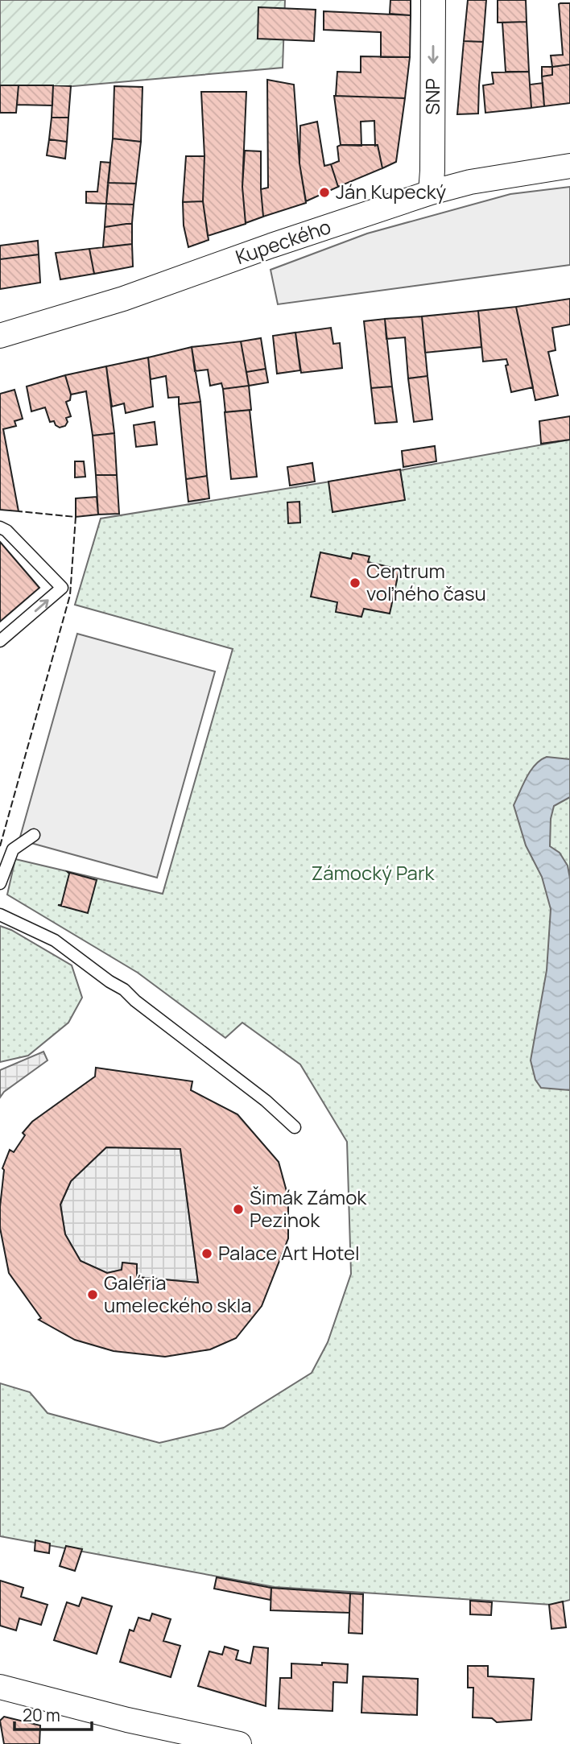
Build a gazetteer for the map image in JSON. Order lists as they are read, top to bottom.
{
  "streets": {
    "street": ["SNP", "Kupeckého"]
  },
  "crossings": [
    ["SNP", "Kupeckého"]
  ],
  "one_way": ["SNP"],
  "parks": ["Zámocký Park"],
  "places": [
    "Ján Kupecký",
    "Centrum voľného času",
    "Šimák Zámok Pezinok",
    "Palace Art Hotel",
    "Galéria umeleckého skla"
  ],
  "scale_bar": "20 m"
}
